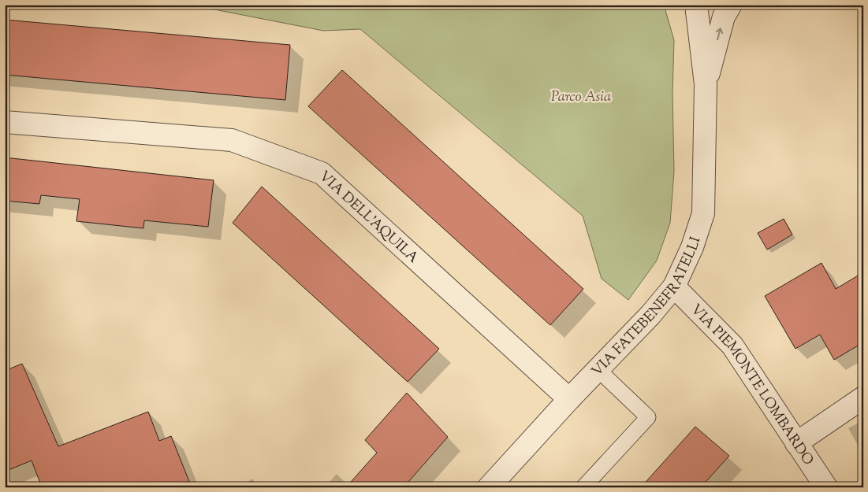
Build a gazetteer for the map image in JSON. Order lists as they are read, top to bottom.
{
  "streets": {
    "street": ["VIA DELL'AQUILA", "VIA FATEBENEFRATELLI", "VIA PIEMONTE LOMBARDO"]
  },
  "crossings": [
    ["VIA DELL'AQUILA", "VIA FATEBENEFRATELLI"],
    ["VIA FATEBENEFRATELLI", "VIA PIEMONTE LOMBARDO"]
  ],
  "parks": ["Parco Asia"]
}
